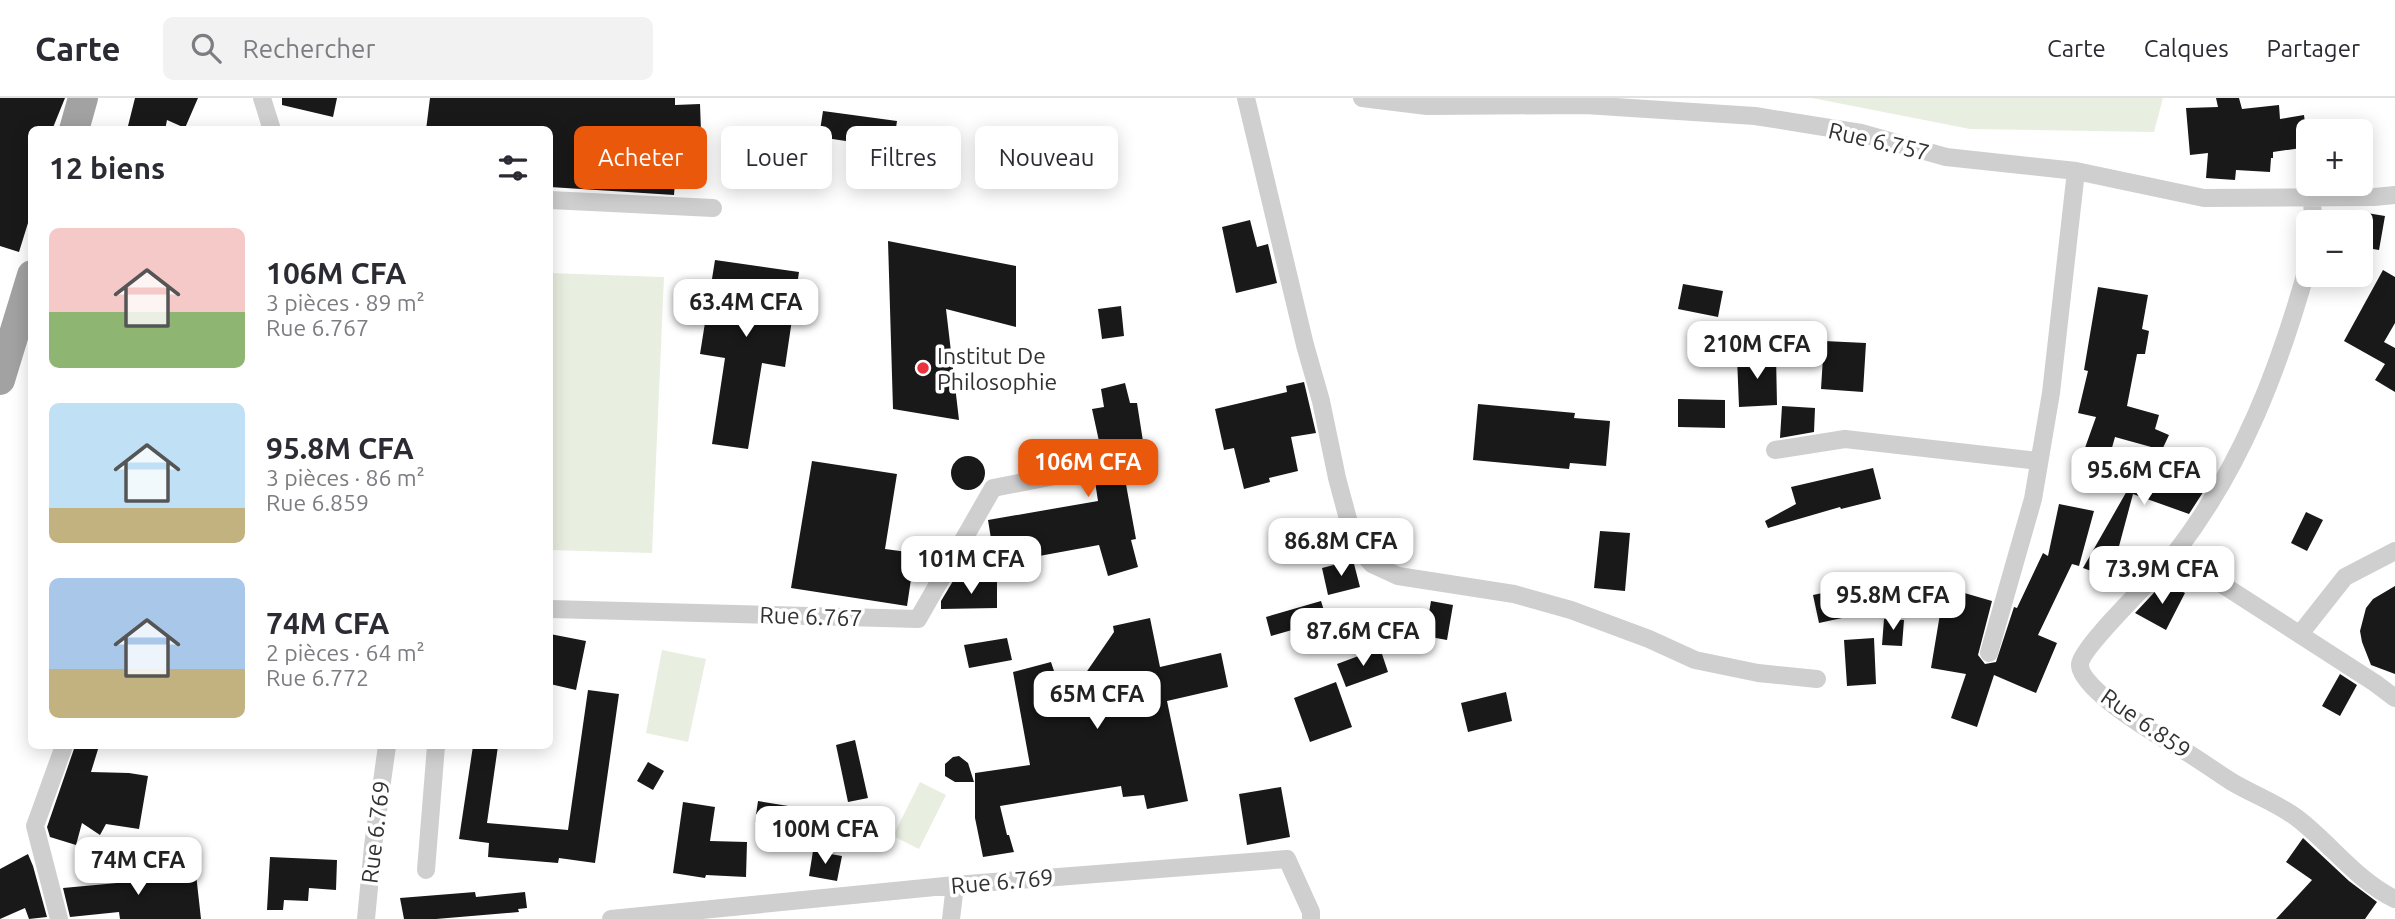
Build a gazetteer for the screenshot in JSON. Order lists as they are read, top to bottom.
{
  "streets": {
    "street": [
      "Rue 6.757",
      "Rue 6.767",
      "Rue 6.859",
      "Rue 6.769"
    ]
  },
  "places": ["Institut De Philosophie"],
  "page": {
    "header": "Carte",
    "search": "Rechercher",
    "nav": ["Carte", "Calques", "Partager"],
    "map_buttons": ["+", "−"],
    "chip": [
      "Acheter",
      "Louer",
      "Filtres",
      "Nouveau"
    ],
    "heading": "12 biens",
    "list": [
      {
        "name": "106M CFA",
        "note": "3 pièces · 89 m² · Rue 6.767"
      },
      {
        "name": "95.8M CFA",
        "note": "3 pièces · 86 m² · Rue 6.859"
      },
      {
        "name": "74M CFA",
        "note": "2 pièces · 64 m² · Rue 6.772"
      }
    ],
    "price": [
      "63.4M CFA",
      "210M CFA",
      "106M CFA",
      "95.6M CFA",
      "86.8M CFA",
      "101M CFA",
      "73.9M CFA",
      "95.8M CFA",
      "87.6M CFA",
      "65M CFA",
      "100M CFA",
      "74M CFA"
    ]
  }
}
